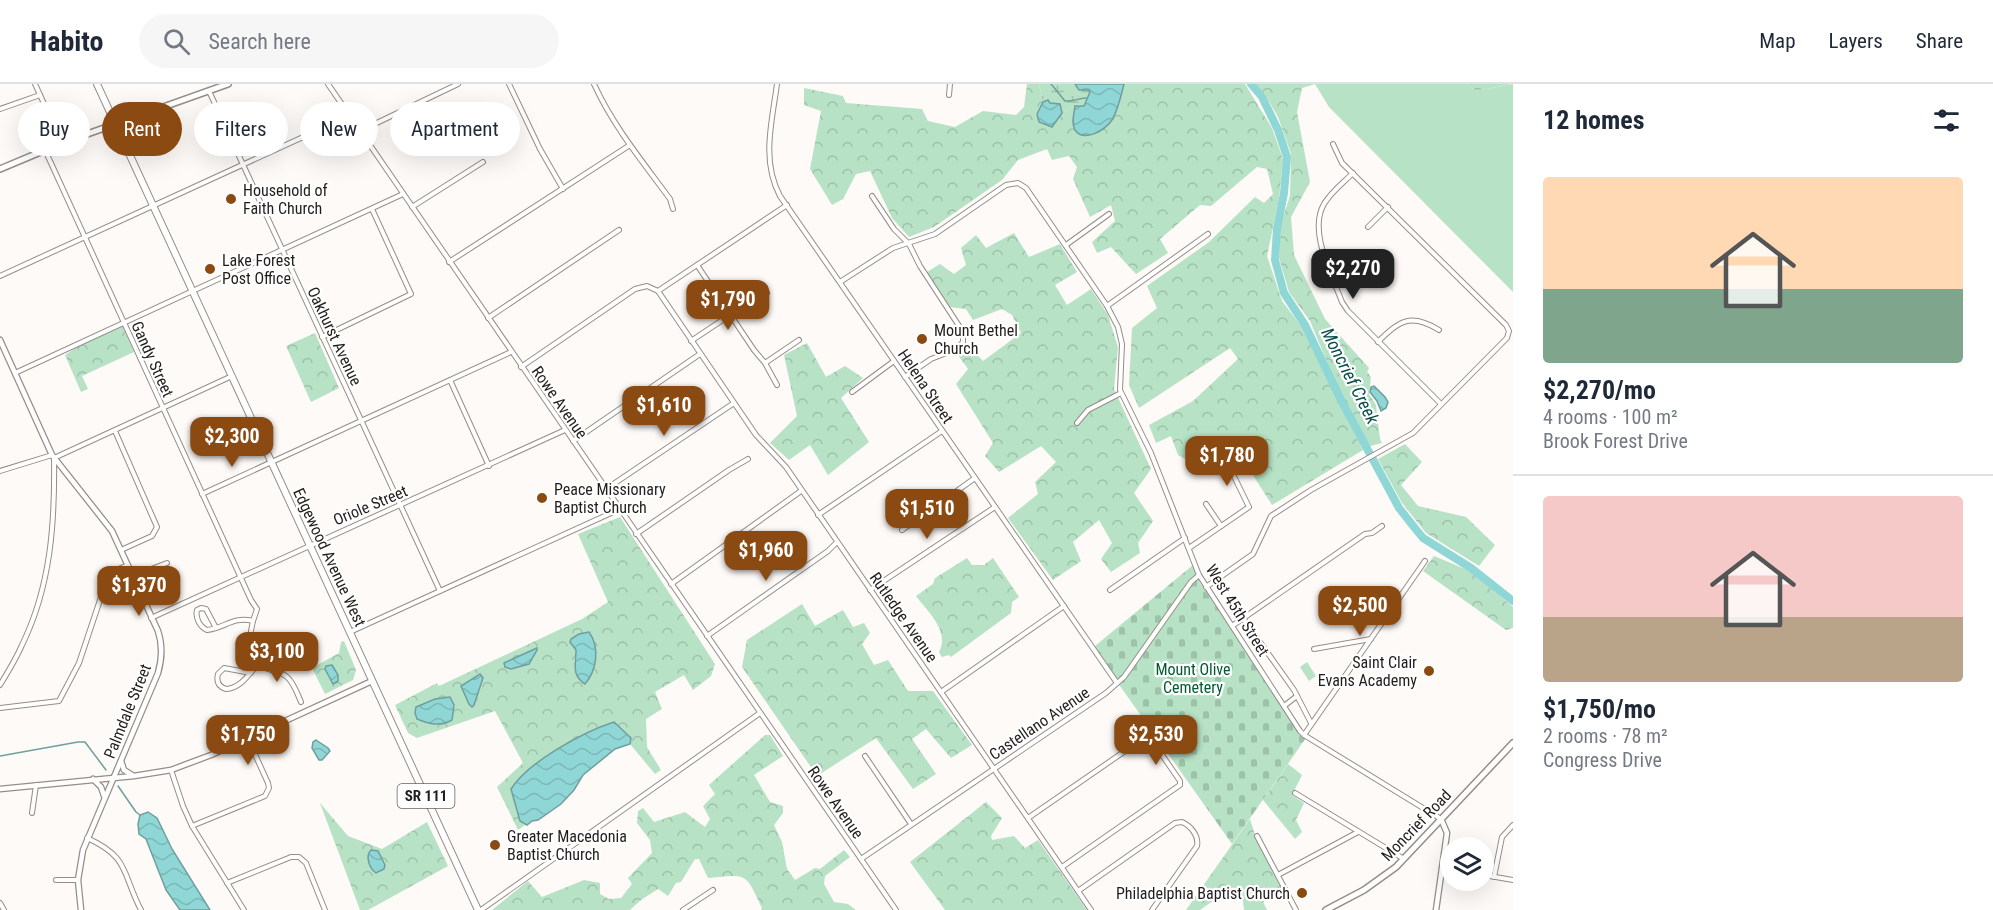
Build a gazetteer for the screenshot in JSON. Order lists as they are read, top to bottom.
{
  "streets": {
    "main road": ["Edgewood Avenue West", "SR 111", "Moncrief Road"],
    "street": [
      "Oakhurst Avenue",
      "Gandy Street",
      "Helena Street",
      "Rowe Avenue",
      "Oriole Street",
      "West 45th Street",
      "Rutledge Avenue",
      "Palmdale Street",
      "Castellano Avenue"
    ]
  },
  "crossings": [
    ["Oakhurst Avenue", "Oriole Street"],
    ["Gandy Street", "Oriole Street"],
    ["Helena Street", "Castellano Avenue"],
    ["Rowe Avenue", "Oriole Street"],
    ["Rowe Avenue", "Castellano Avenue"],
    ["Oriole Street", "Edgewood Avenue West"],
    ["Oriole Street", "Palmdale Street"],
    ["West 45th Street", "Castellano Avenue"],
    ["West 45th Street", "Moncrief Road"],
    ["Rutledge Avenue", "Castellano Avenue"]
  ],
  "water": ["Moncrief Creek"],
  "parks": ["Mount Olive Cemetery"],
  "places": [
    "Household of Faith Church",
    "Lake Forest Post Office",
    "Mount Bethel Church",
    "Peace Missionary Baptist Church",
    "Saint Clair Evans Academy",
    "Greater Macedonia Baptist Church",
    "Philadelphia Baptist Church"
  ],
  "page": {
    "header": "Habito",
    "search": "Search here",
    "nav": ["Map", "Layers", "Share"],
    "heading": "12 homes",
    "chip": [
      "Buy",
      "Rent",
      "Filters",
      "New",
      "Apartment"
    ],
    "list": [
      {
        "name": "$2,270/mo",
        "note": "4 rooms · 100 m² · Brook Forest Drive"
      },
      {
        "name": "$1,750/mo",
        "note": "2 rooms · 78 m² · Congress Drive"
      }
    ],
    "price": [
      "$2,270",
      "$1,790",
      "$1,610",
      "$2,300",
      "$1,780",
      "$1,510",
      "$1,960",
      "$1,370",
      "$2,500",
      "$3,100",
      "$1,750",
      "$2,530"
    ]
  }
}
